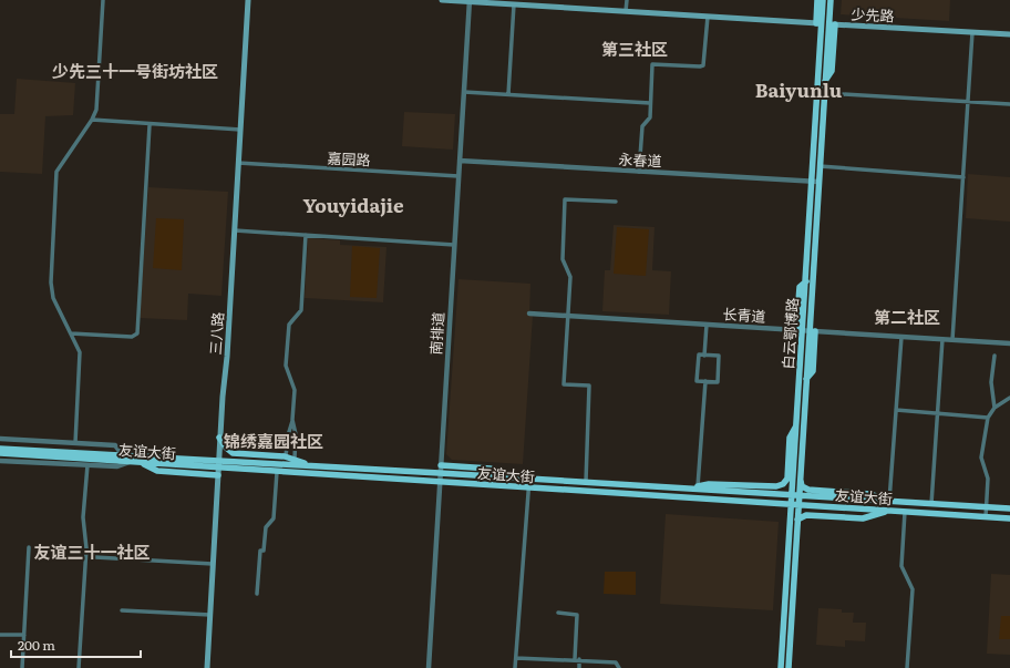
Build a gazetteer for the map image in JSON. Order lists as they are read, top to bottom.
{
  "streets": {
    "main road": [
      "少先路",
      "三八路",
      "白云鄂博路",
      "友谊大街"
    ],
    "street": [
      "嘉园路",
      "永春道",
      "长青道",
      "南排道"
    ]
  },
  "crossings": [
    ["少先路", "南排道"],
    ["少先路", "白云鄂博路"],
    ["嘉园路", "三八路"],
    ["嘉园路", "南排道"],
    ["永春道", "南排道"],
    ["永春道", "白云鄂博路"],
    ["长青道", "白云鄂博路"],
    ["三八路", "友谊大街"],
    ["南排道", "友谊大街"],
    ["白云鄂博路", "友谊大街"]
  ],
  "districts": [
    "第三社区",
    "少先三十一号街坊社区",
    "Baiyunlu",
    "Youyidajie",
    "第二社区",
    "锦绣嘉园社区",
    "友谊三十一社区"
  ],
  "scale_bar": "200 m"
}
